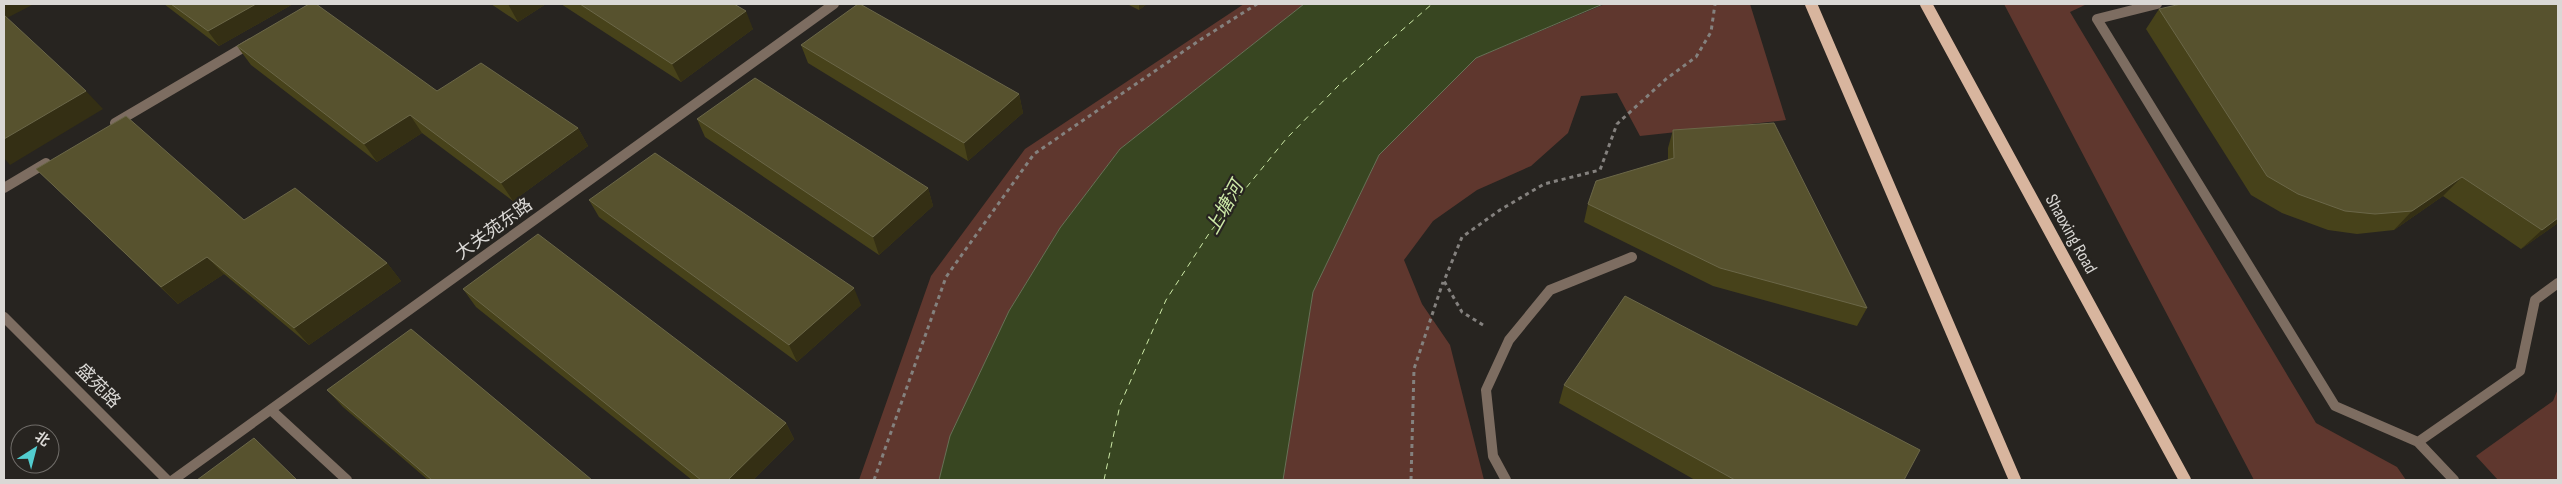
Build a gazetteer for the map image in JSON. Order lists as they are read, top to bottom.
{
  "streets": {
    "main road": ["Shaoxing Road"],
    "street": ["大关苑东路", "盛苑路"]
  },
  "water": ["上塘河"],
  "north": "top right"
}
